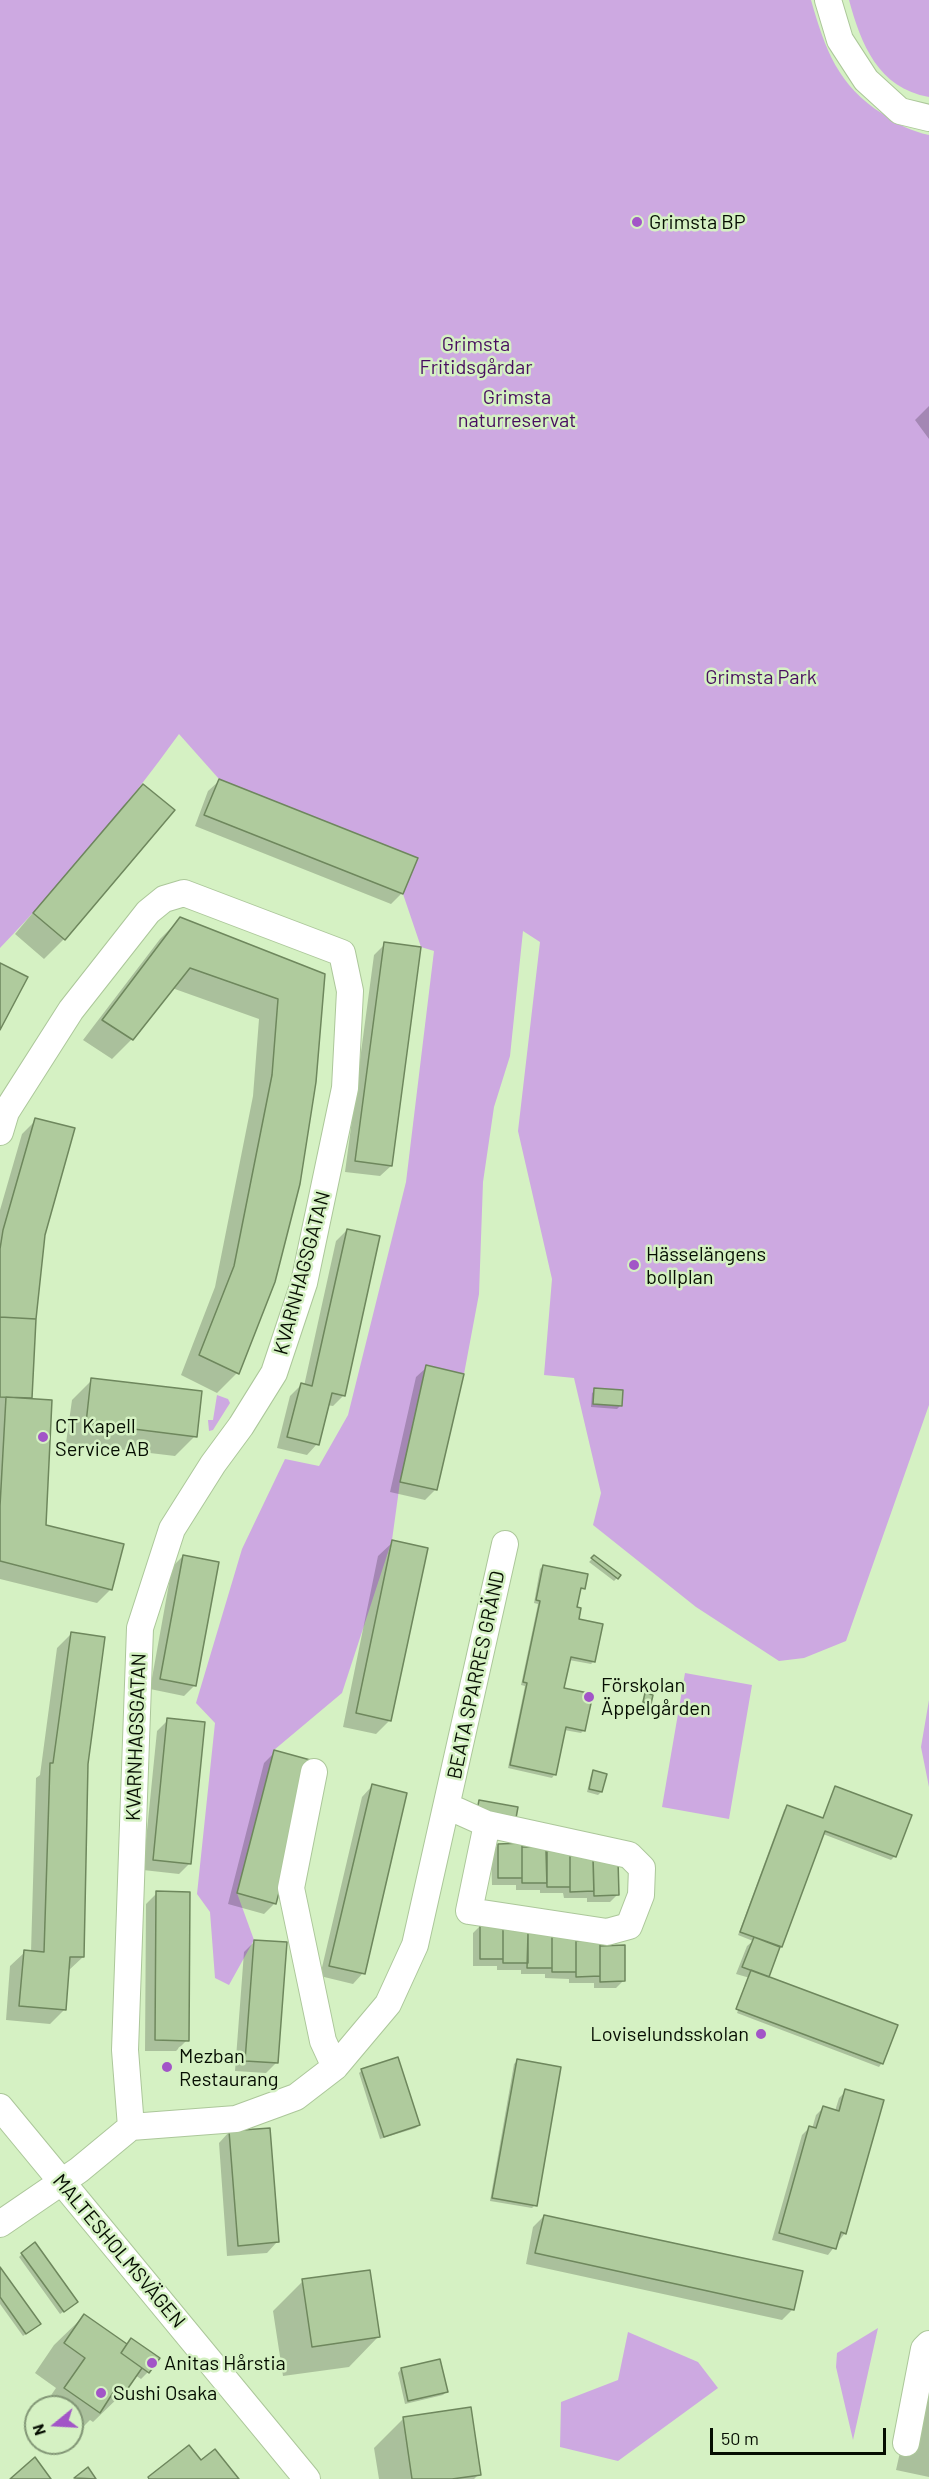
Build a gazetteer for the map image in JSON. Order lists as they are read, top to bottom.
{
  "streets": {
    "street": ["KVARNHAGSGATAN", "BEATA SPARRES GRÄND", "MALTESHOLMSVÄGEN"]
  },
  "crossings": [
    ["KVARNHAGSGATAN", "BEATA SPARRES GRÄND"]
  ],
  "parks": ["Grimsta Fritidsgårdar", "Grimsta naturreservat", "Grimsta Park"],
  "places": [
    "Grimsta BP",
    "Hässelängens bollplan",
    "CT Kapell Service AB",
    "Förskolan Äppelgården",
    "Loviselundsskolan",
    "Mezban Restaurang",
    "Anitas Hårstia",
    "Sushi Osaka"
  ],
  "scale_bar": "50 m",
  "north": "left"
}
